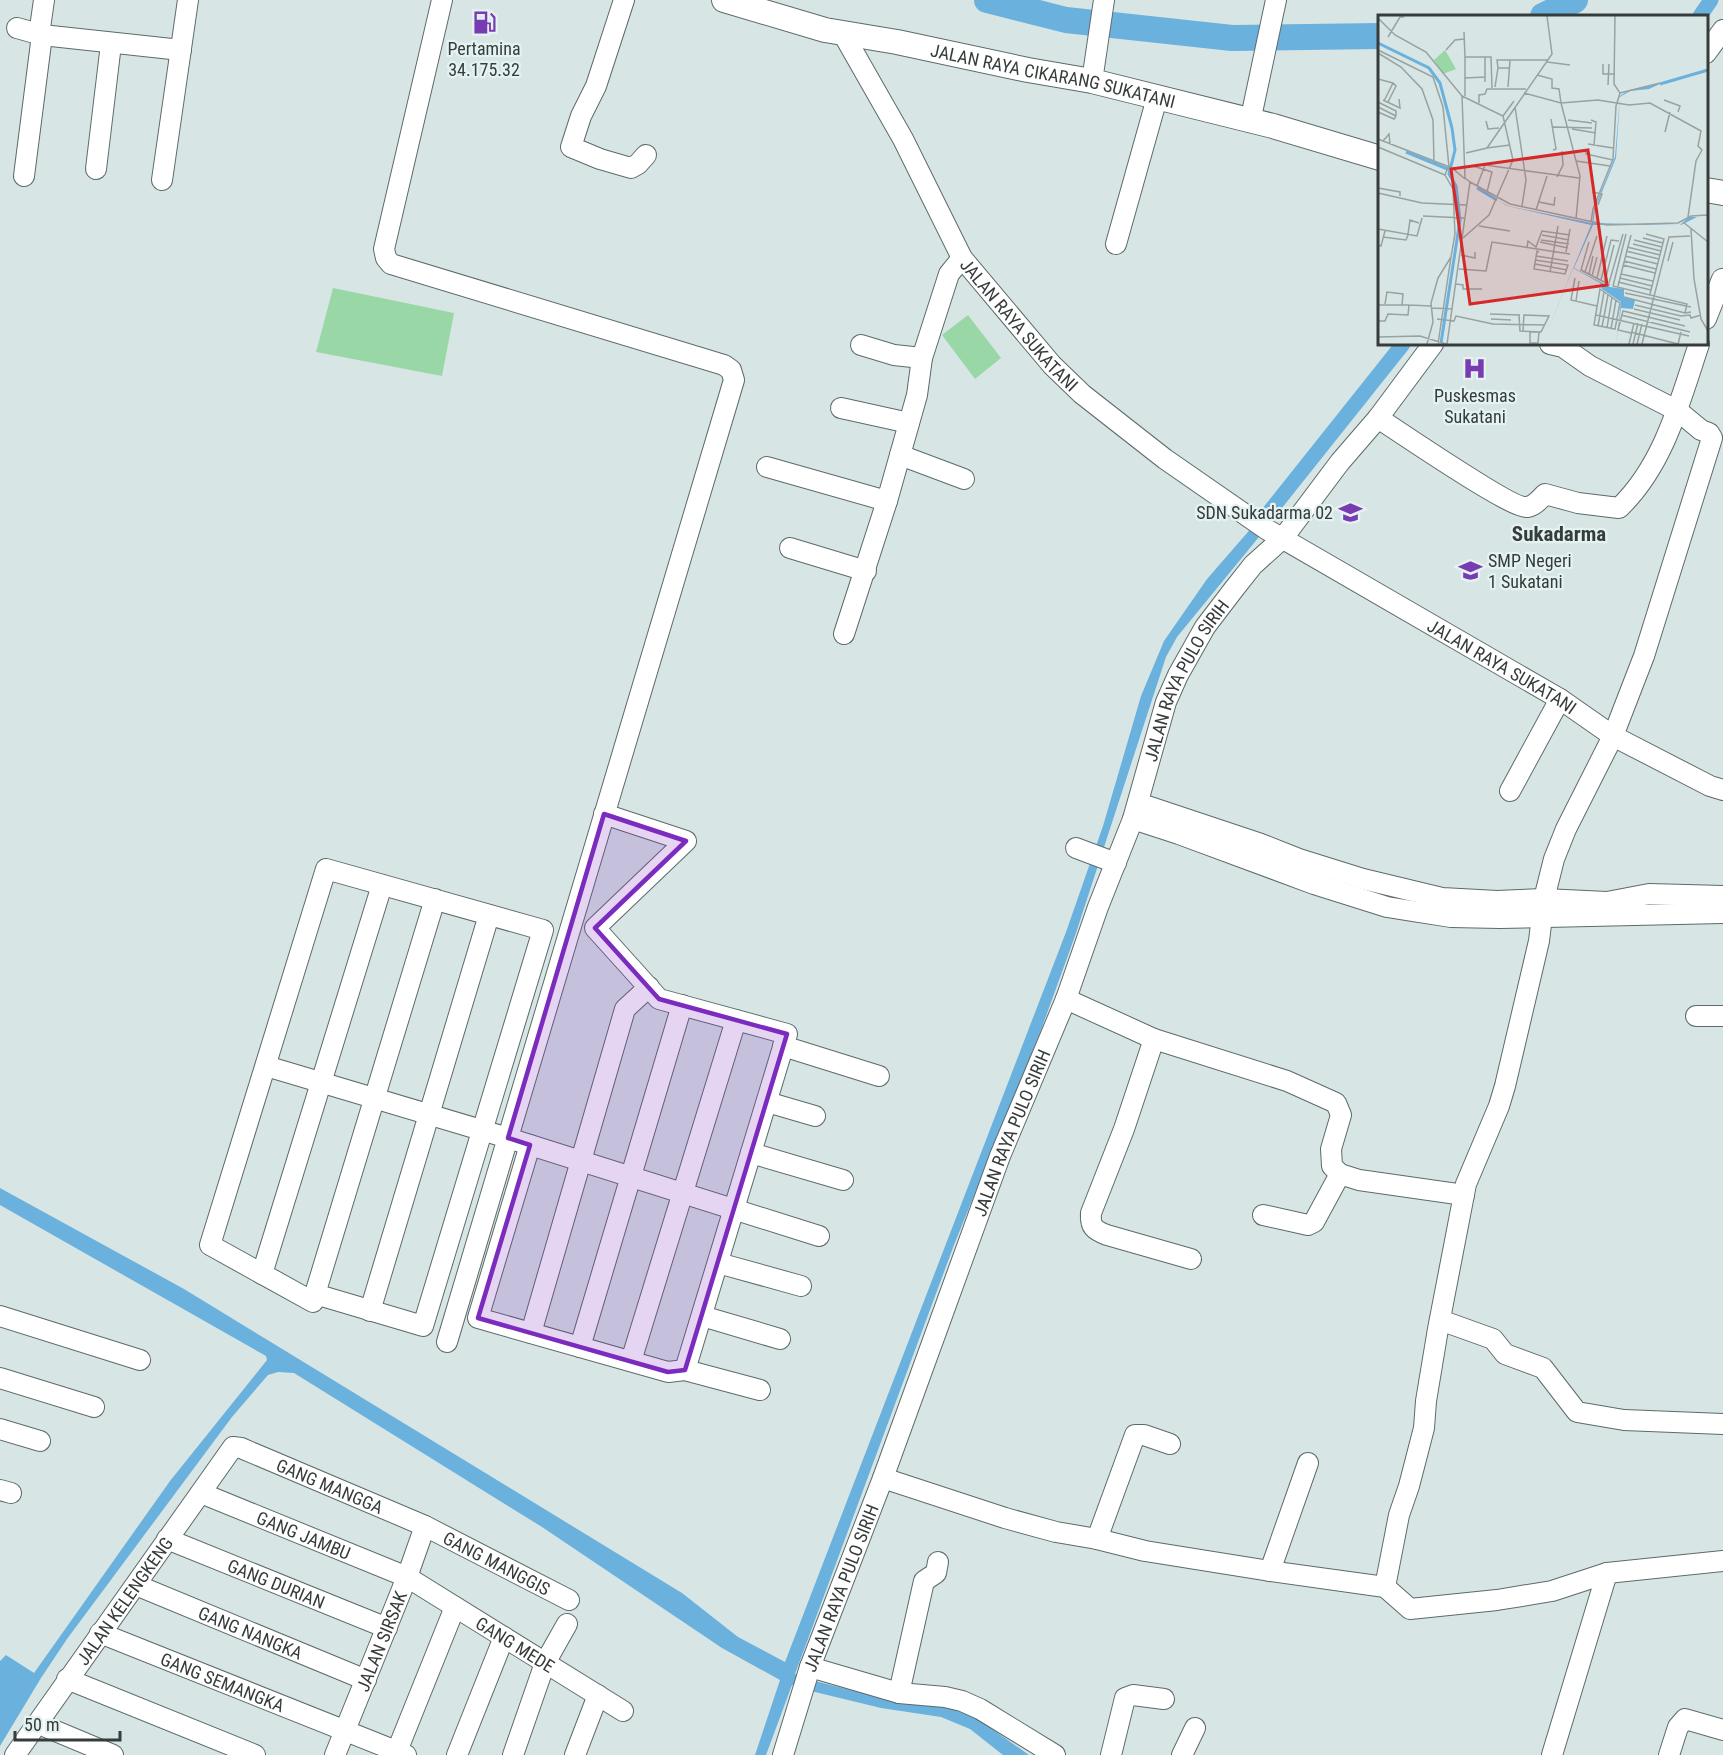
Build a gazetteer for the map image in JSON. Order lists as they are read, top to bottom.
{
  "streets": {
    "main road": ["JALAN RAYA CIKARANG SUKATANI"],
    "street": [
      "JALAN RAYA SUKATANI",
      "JALAN RAYA PULO SIRIH",
      "GANG MANGGA",
      "GANG JAMBU",
      "GANG MANGGIS",
      "GANG DURIAN",
      "JALAN KELENGKENG",
      "GANG NANGKA",
      "JALAN SIRSAK",
      "GANG MEDE",
      "GANG SEMANGKA"
    ]
  },
  "crossings": [
    ["JALAN RAYA CIKARANG SUKATANI", "JALAN RAYA SUKATANI"],
    ["JALAN RAYA SUKATANI", "JALAN RAYA PULO SIRIH"],
    ["GANG MANGGA", "GANG MANGGIS"],
    ["GANG MANGGA", "JALAN KELENGKENG"],
    ["GANG MANGGA", "JALAN SIRSAK"],
    ["GANG JAMBU", "JALAN KELENGKENG"],
    ["GANG JAMBU", "JALAN SIRSAK"],
    ["GANG JAMBU", "GANG MEDE"],
    ["GANG MANGGIS", "JALAN SIRSAK"],
    ["GANG DURIAN", "JALAN KELENGKENG"],
    ["GANG DURIAN", "JALAN SIRSAK"],
    ["JALAN KELENGKENG", "GANG NANGKA"],
    ["JALAN KELENGKENG", "GANG SEMANGKA"],
    ["GANG NANGKA", "JALAN SIRSAK"],
    ["JALAN SIRSAK", "GANG MEDE"],
    ["JALAN SIRSAK", "GANG SEMANGKA"]
  ],
  "districts": ["Sukadarma"],
  "places": {
    "fuel station": ["Pertamina 34.175.32"],
    "hospital": ["Puskesmas Sukatani"],
    "school or university": ["SDN Sukadarma 02", "SMP Negeri 1 Sukatani"]
  },
  "scale_bar": "50 m"
}
